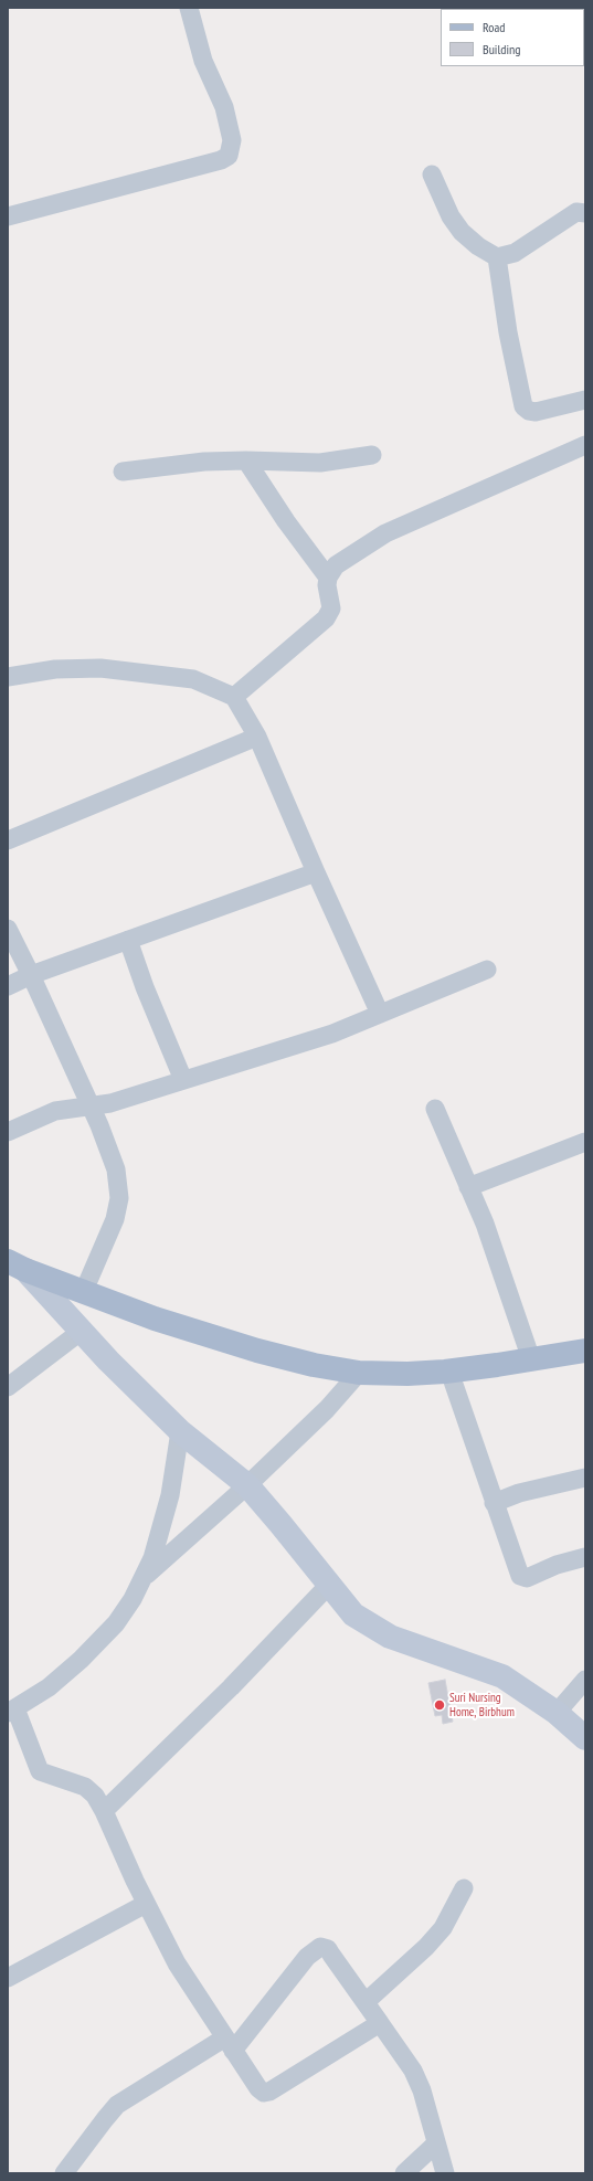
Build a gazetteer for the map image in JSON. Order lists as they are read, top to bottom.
{
  "places": ["Suri Nursing Home, Birbhum"],
  "legend": ["Road", "Building"]
}
